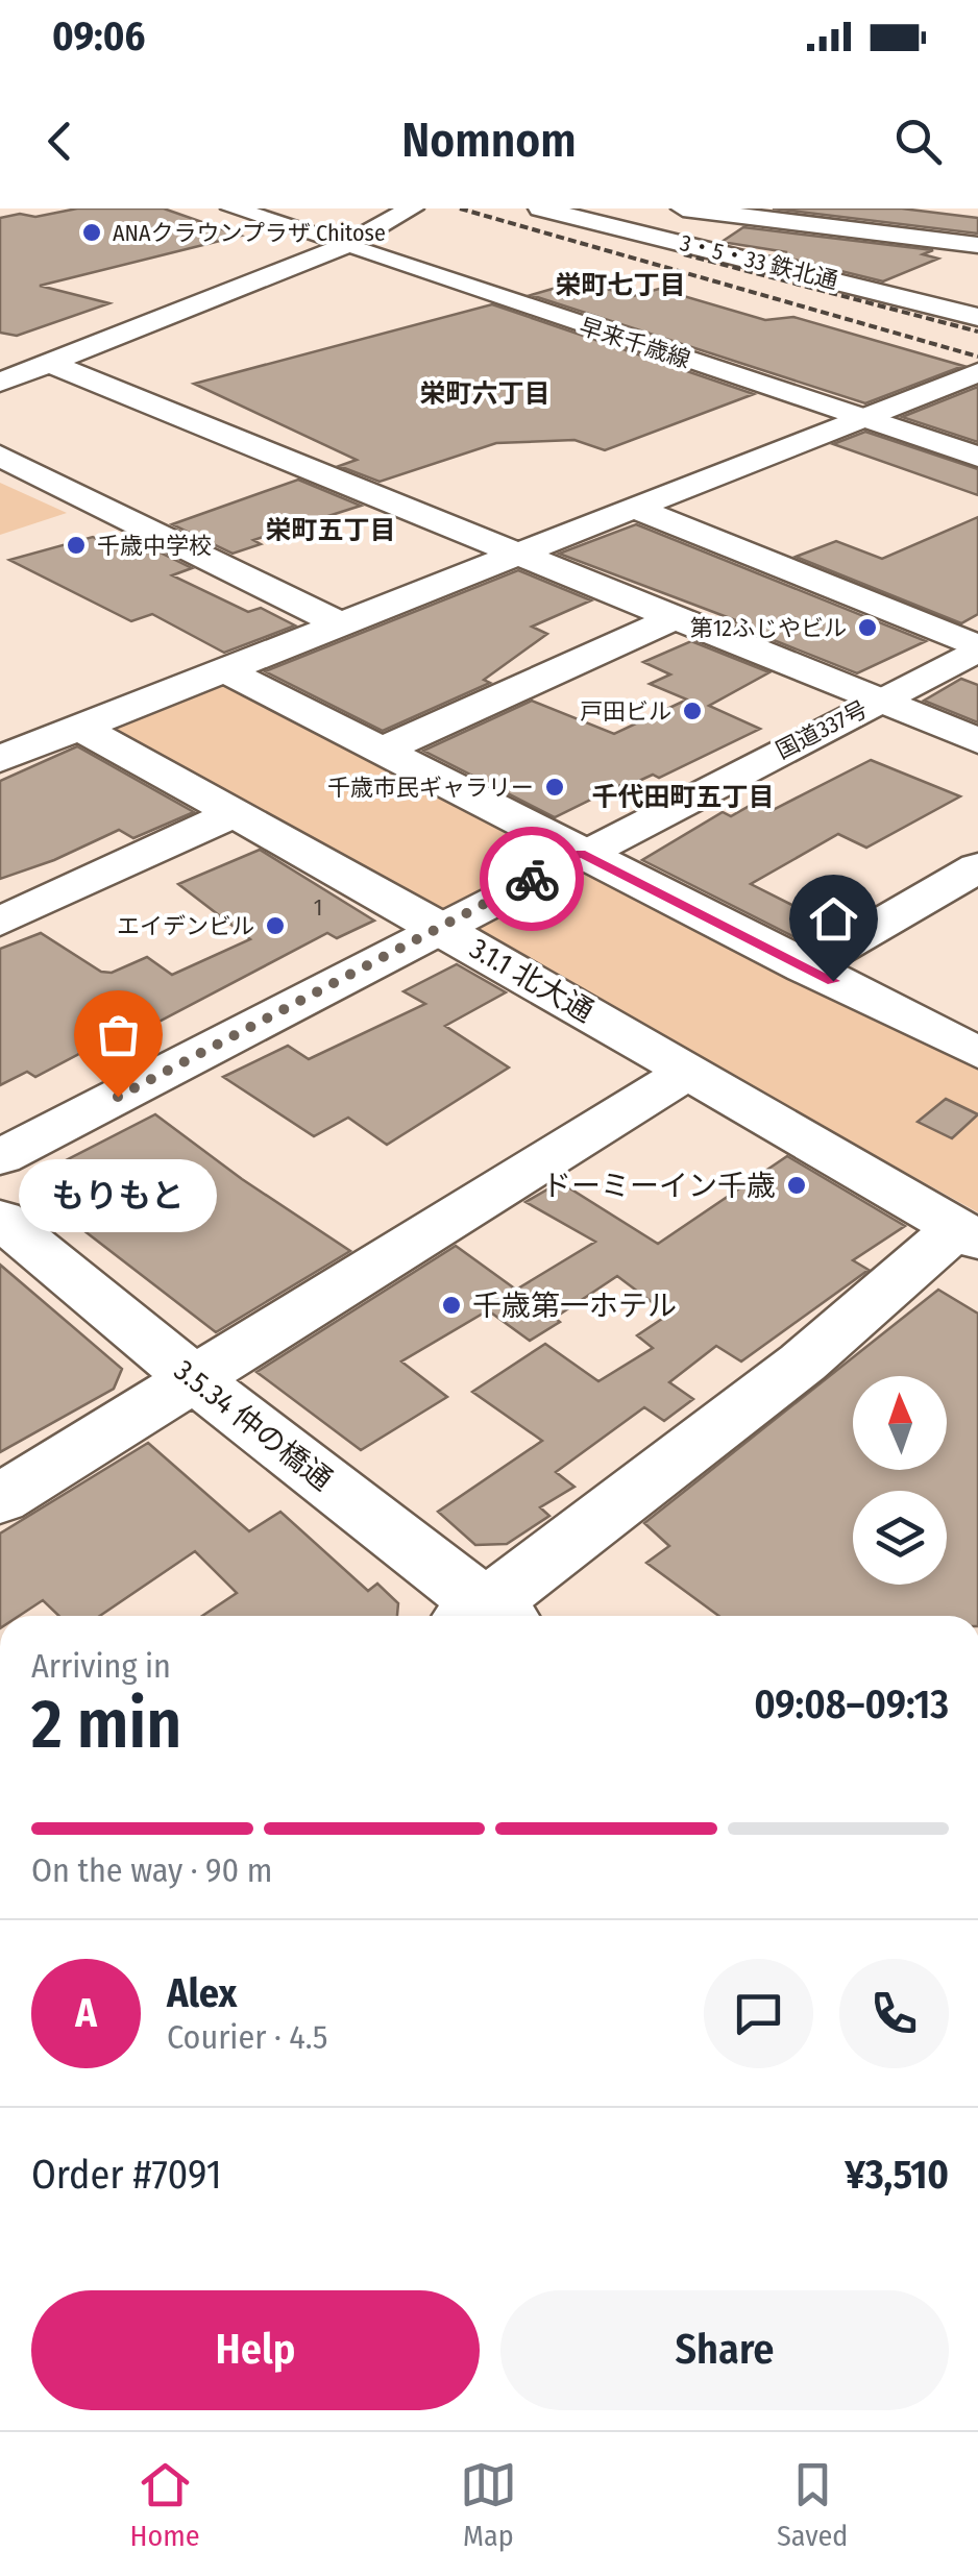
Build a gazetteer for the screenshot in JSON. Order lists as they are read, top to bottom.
{
  "streets": {
    "main road": [
      "3・5・33 鉄北通",
      "早来千歳線",
      "国道337号",
      "3.1.1 北大通",
      "3.5.34 仲の橋通"
    ]
  },
  "crossings": [
    ["国道337号", "3.1.1 北大通"]
  ],
  "districts": [
    "栄町七丁目",
    "栄町六丁目",
    "栄町五丁目",
    "千代田町五丁目"
  ],
  "places": [
    "ANAクラウンプラザ Chitose",
    "千歳中学校",
    "第12ふじやビル",
    "戸田ビル",
    "千歳市民ギャラリー",
    "エイデンビル",
    "もりもと",
    "ドーミーイン千歳",
    "千歳第一ホテル"
  ],
  "house_numbers": ["1"],
  "north": "top",
  "page": {
    "status": "09:06",
    "header": "Nomnom",
    "bubble": "もりもと",
    "heading": ["2 min", "Arriving in", "09:08–09:13"],
    "panel": [
      "Alex",
      "Courier · 4.5",
      "Order #7091",
      "¥3,510"
    ],
    "bar": "On the way · 90 m",
    "round": "A",
    "buttons": ["Help", "Share"],
    "tabs": ["Home", "Map", "Saved"]
  }
}
